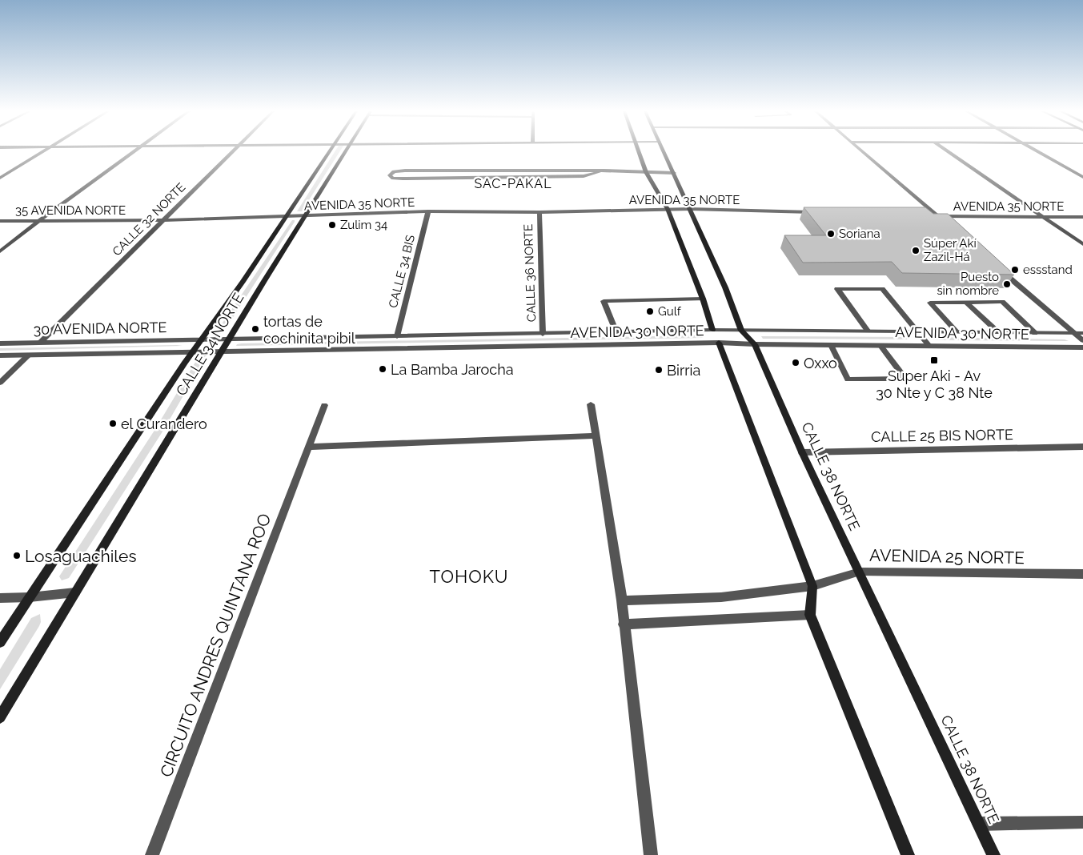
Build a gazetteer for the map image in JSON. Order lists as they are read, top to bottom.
{
  "streets": {
    "main road": ["CALLE 34 NORTE", "CALLE 38 NORTE"],
    "street": [
      "AVENIDA 35 NORTE",
      "35 AVENIDA NORTE",
      "CALLE 32 NORTE",
      "CALLE 34 BIS",
      "CALLE 36 NORTE",
      "30 AVENIDA NORTE",
      "AVENIDA 30 NORTE",
      "CALLE 25 BIS NORTE",
      "AVENIDA 25 NORTE",
      "CIRCUITO ANDRES QUINTANA ROO"
    ]
  },
  "crossings": [
    ["AVENIDA 35 NORTE", "35 AVENIDA NORTE"],
    ["AVENIDA 35 NORTE", "CALLE 34 BIS"],
    ["AVENIDA 35 NORTE", "CALLE 36 NORTE"],
    ["AVENIDA 35 NORTE", "CALLE 34 NORTE"],
    ["AVENIDA 35 NORTE", "CALLE 38 NORTE"],
    ["35 AVENIDA NORTE", "CALLE 32 NORTE"],
    ["35 AVENIDA NORTE", "CALLE 34 NORTE"],
    ["CALLE 32 NORTE", "30 AVENIDA NORTE"],
    ["CALLE 34 BIS", "AVENIDA 30 NORTE"],
    ["CALLE 36 NORTE", "AVENIDA 30 NORTE"],
    ["30 AVENIDA NORTE", "AVENIDA 30 NORTE"],
    ["30 AVENIDA NORTE", "CALLE 34 NORTE"],
    ["AVENIDA 30 NORTE", "CALLE 34 NORTE"],
    ["AVENIDA 30 NORTE", "CALLE 38 NORTE"],
    ["CALLE 25 BIS NORTE", "CALLE 38 NORTE"],
    ["CALLE 38 NORTE", "AVENIDA 25 NORTE"]
  ],
  "districts": ["SAC-PAKAL", "TOHOKU"],
  "places": {
    "other": [
      "Zulim 34",
      "Soriana",
      "Súper Akí Zazil-Há",
      "essstand",
      "Puesto sin nombre",
      "Gulf",
      "tortas de cochinita pibil",
      "Oxxo",
      "La Bamba Jarocha",
      "Birria",
      "el Curandero",
      "Losaguachiles"
    ],
    "transit": ["Super Aki - Av 30 Nte y C 38 Nte"]
  }
}
